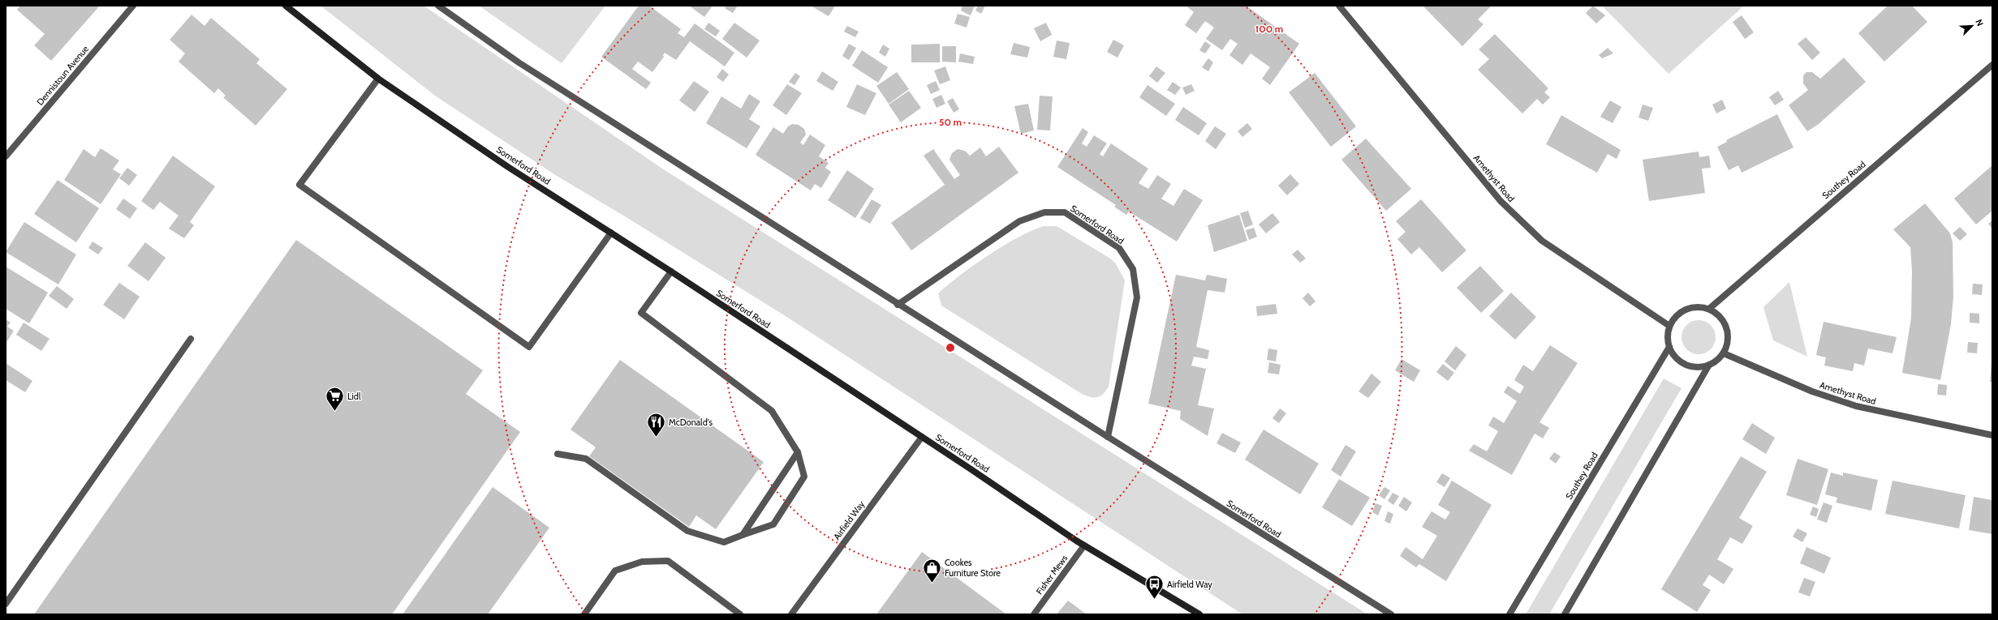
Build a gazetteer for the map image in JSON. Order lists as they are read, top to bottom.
{
  "streets": {
    "main road": ["Somerford Road"],
    "street": [
      "Dennistoun Avenue",
      "Amethyst Road",
      "Southey Road",
      "Airfield Way",
      "Fisher Mews"
    ]
  },
  "crossings": [
    ["Somerford Road", "Airfield Way"],
    ["Somerford Road", "Fisher Mews"],
    ["Amethyst Road", "Southey Road"]
  ],
  "places": {
    "supermarket": ["Lidl"],
    "restaurant": ["McDonald's"],
    "shop": ["Cookes Furniture Store"],
    "bus stop": ["Airfield Way"]
  },
  "north": "top right",
  "rings": ["100 m", "50 m"]
}
